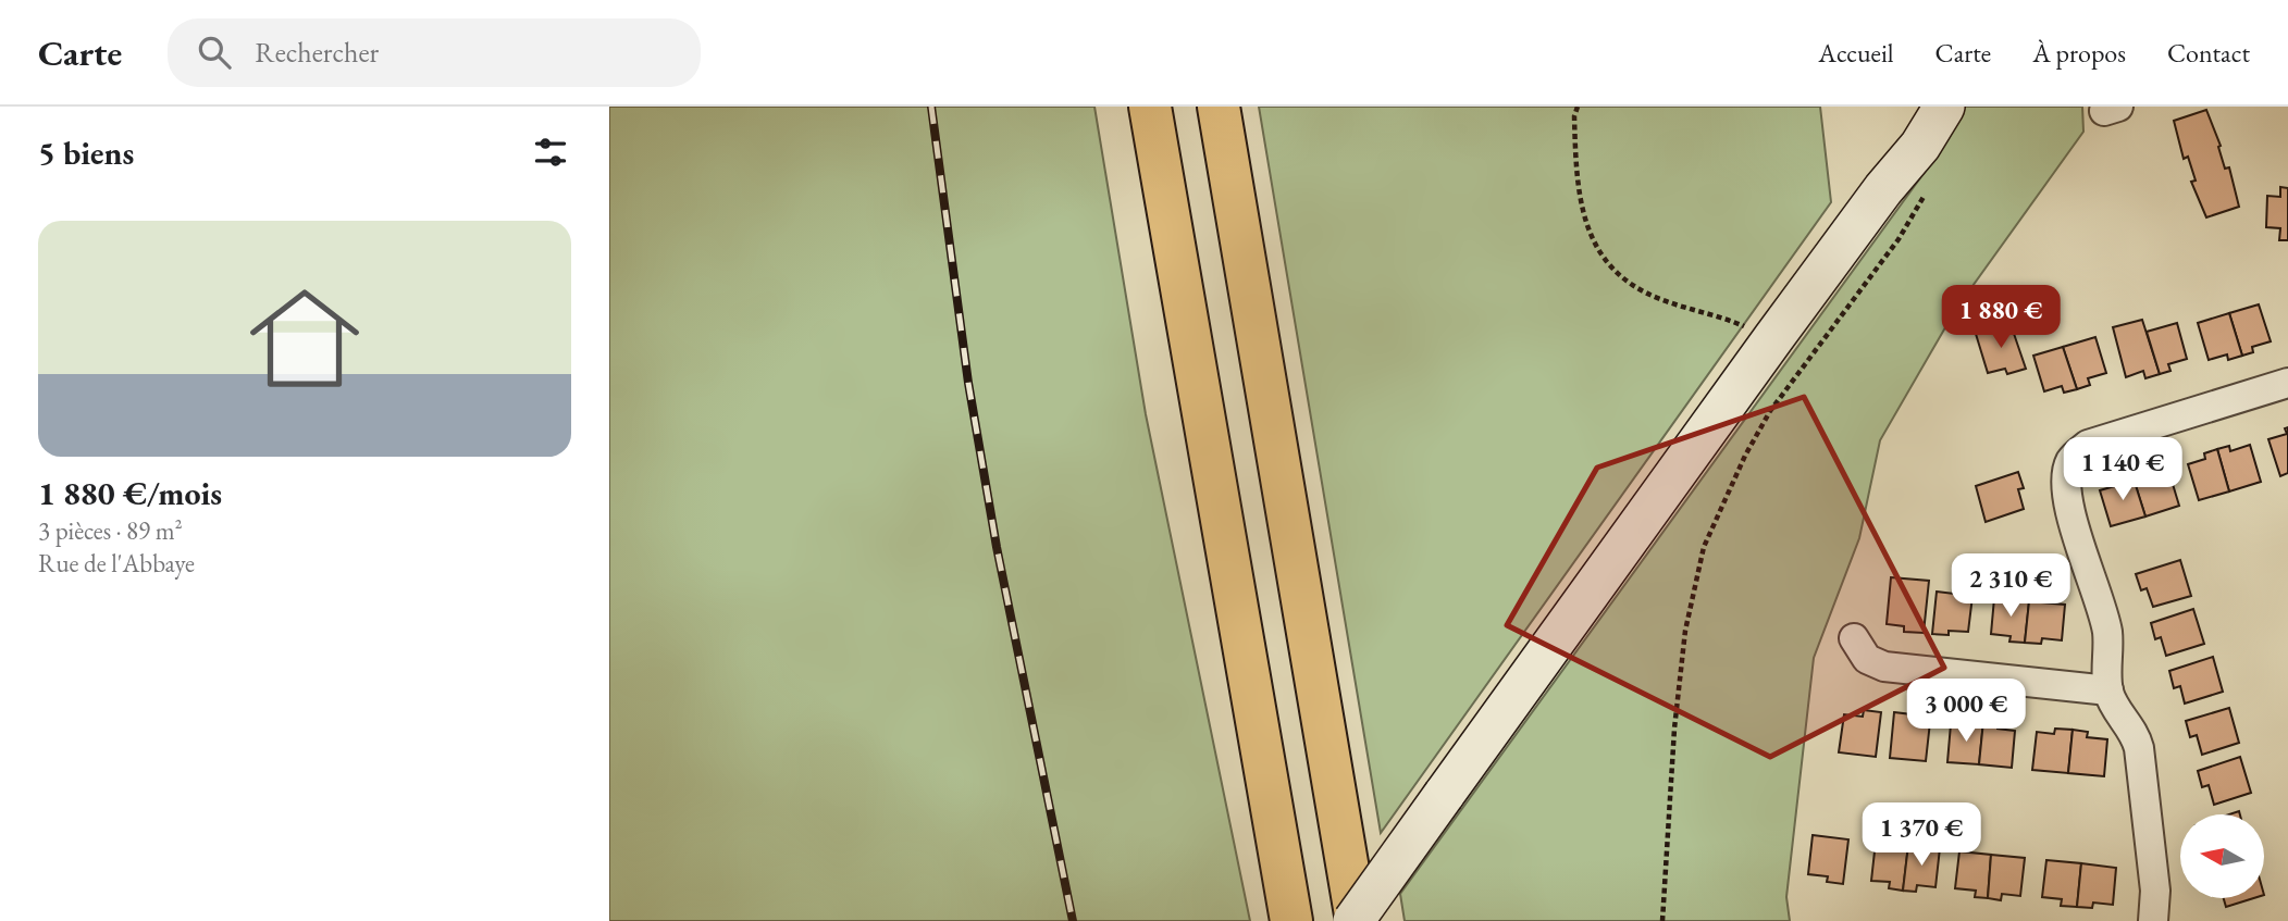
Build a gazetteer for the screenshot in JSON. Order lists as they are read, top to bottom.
{
  "north": "left",
  "page": {
    "header": "Carte",
    "search": "Rechercher",
    "nav": [
      "Accueil",
      "Carte",
      "À propos",
      "Contact"
    ],
    "heading": "5 biens",
    "list": [
      {
        "name": "1 880 €/mois",
        "note": "3 pièces · 89 m² · Rue de l'Abbaye"
      }
    ],
    "price": [
      "1 880 €",
      "1 140 €",
      "2 310 €",
      "3 000 €",
      "1 370 €"
    ]
  }
}
